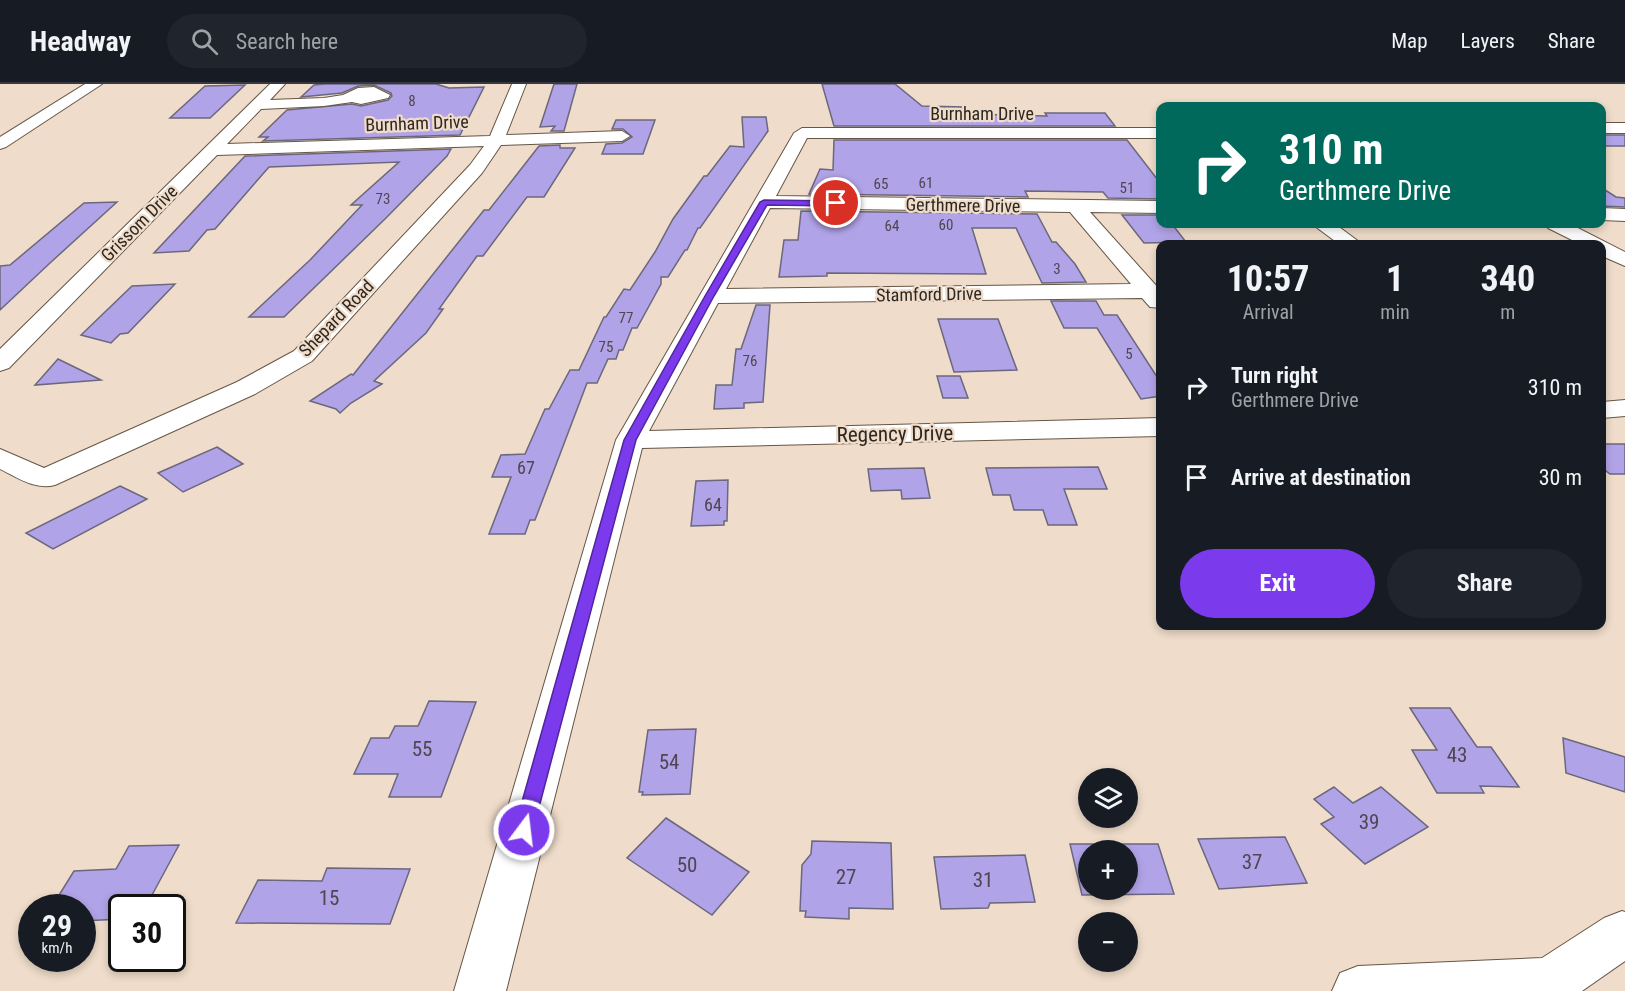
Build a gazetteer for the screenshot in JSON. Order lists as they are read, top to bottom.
{
  "streets": {
    "street": [
      "Burnham Drive",
      "Gerthmere Drive",
      "Grissom Drive",
      "Stamford Drive",
      "Shepard Road",
      "Regency Drive"
    ]
  },
  "crossings": [
    ["Burnham Drive", "Gerthmere Drive"],
    ["Burnham Drive", "Grissom Drive"],
    ["Burnham Drive", "Shepard Road"]
  ],
  "house_numbers": [
    "8",
    "61",
    "65",
    "51",
    "73",
    "60",
    "64",
    "3",
    "77",
    "75",
    "5",
    "76",
    "67",
    "64",
    "55",
    "43",
    "54",
    "39",
    "37",
    "50",
    "27",
    "31",
    "15"
  ],
  "page": {
    "header": "Headway",
    "search": "Search here",
    "nav": ["Map", "Layers", "Share"],
    "turn": ["310 m", "Gerthmere Drive"],
    "eta": [
      "10:57",
      "Arrival",
      "1",
      "min",
      "340",
      "m"
    ],
    "list": [
      {
        "name": "Turn right",
        "note": "Gerthmere Drive",
        "value": "310 m"
      },
      {
        "name": "Arrive at destination",
        "value": "30 m"
      }
    ],
    "buttons": ["Exit", "Share"],
    "map_buttons": ["+", "−"],
    "speed": "29 km/h",
    "limit": "30"
  }
}
